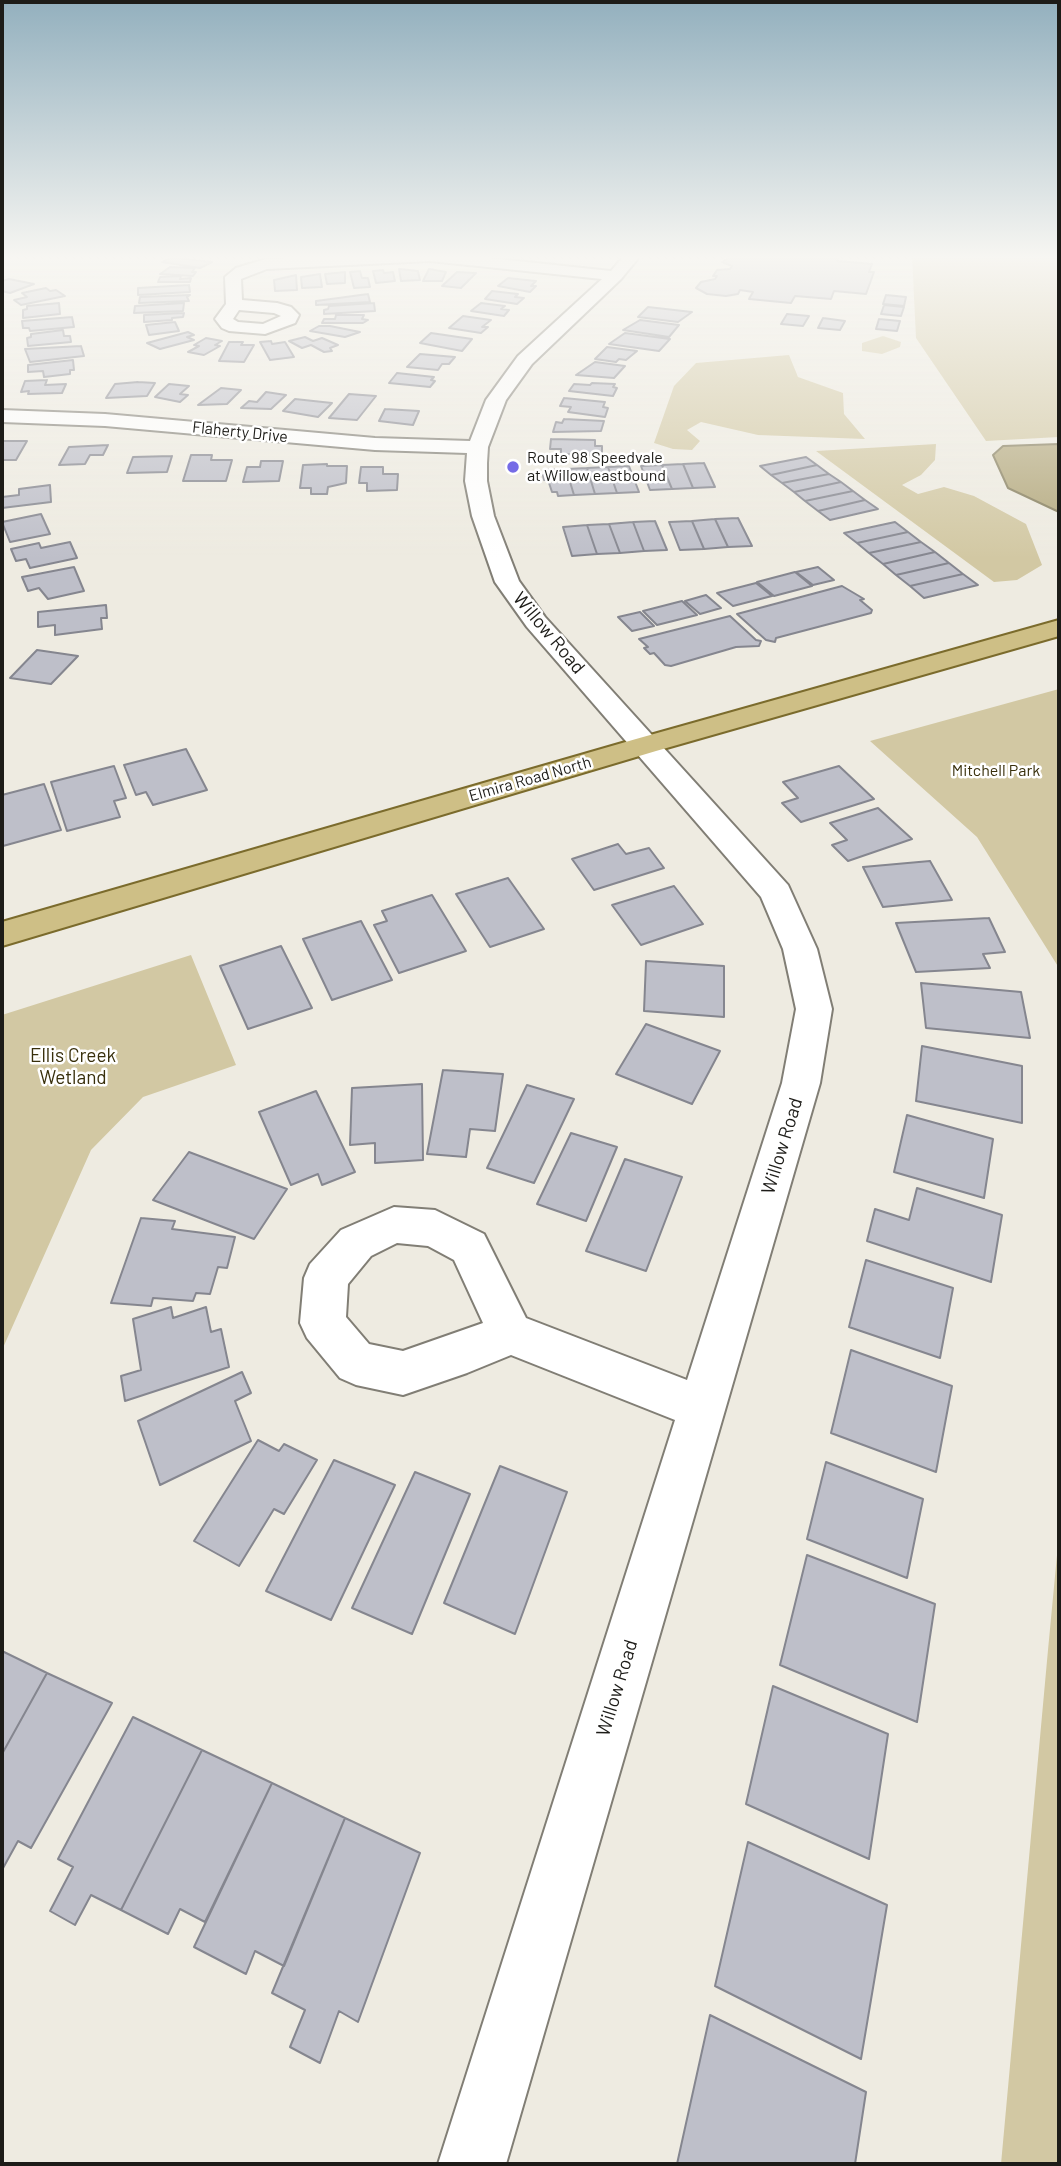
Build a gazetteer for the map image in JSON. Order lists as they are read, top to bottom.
{
  "streets": {
    "main road": ["Elmira Road North"],
    "street": ["Flaherty Drive", "Willow Road"]
  },
  "crossings": [
    ["Flaherty Drive", "Willow Road"],
    ["Willow Road", "Elmira Road North"]
  ],
  "parks": ["Mitchell Park", "Ellis Creek Wetland"],
  "places": ["Route 98 Speedvale at Willow eastbound"]
}
